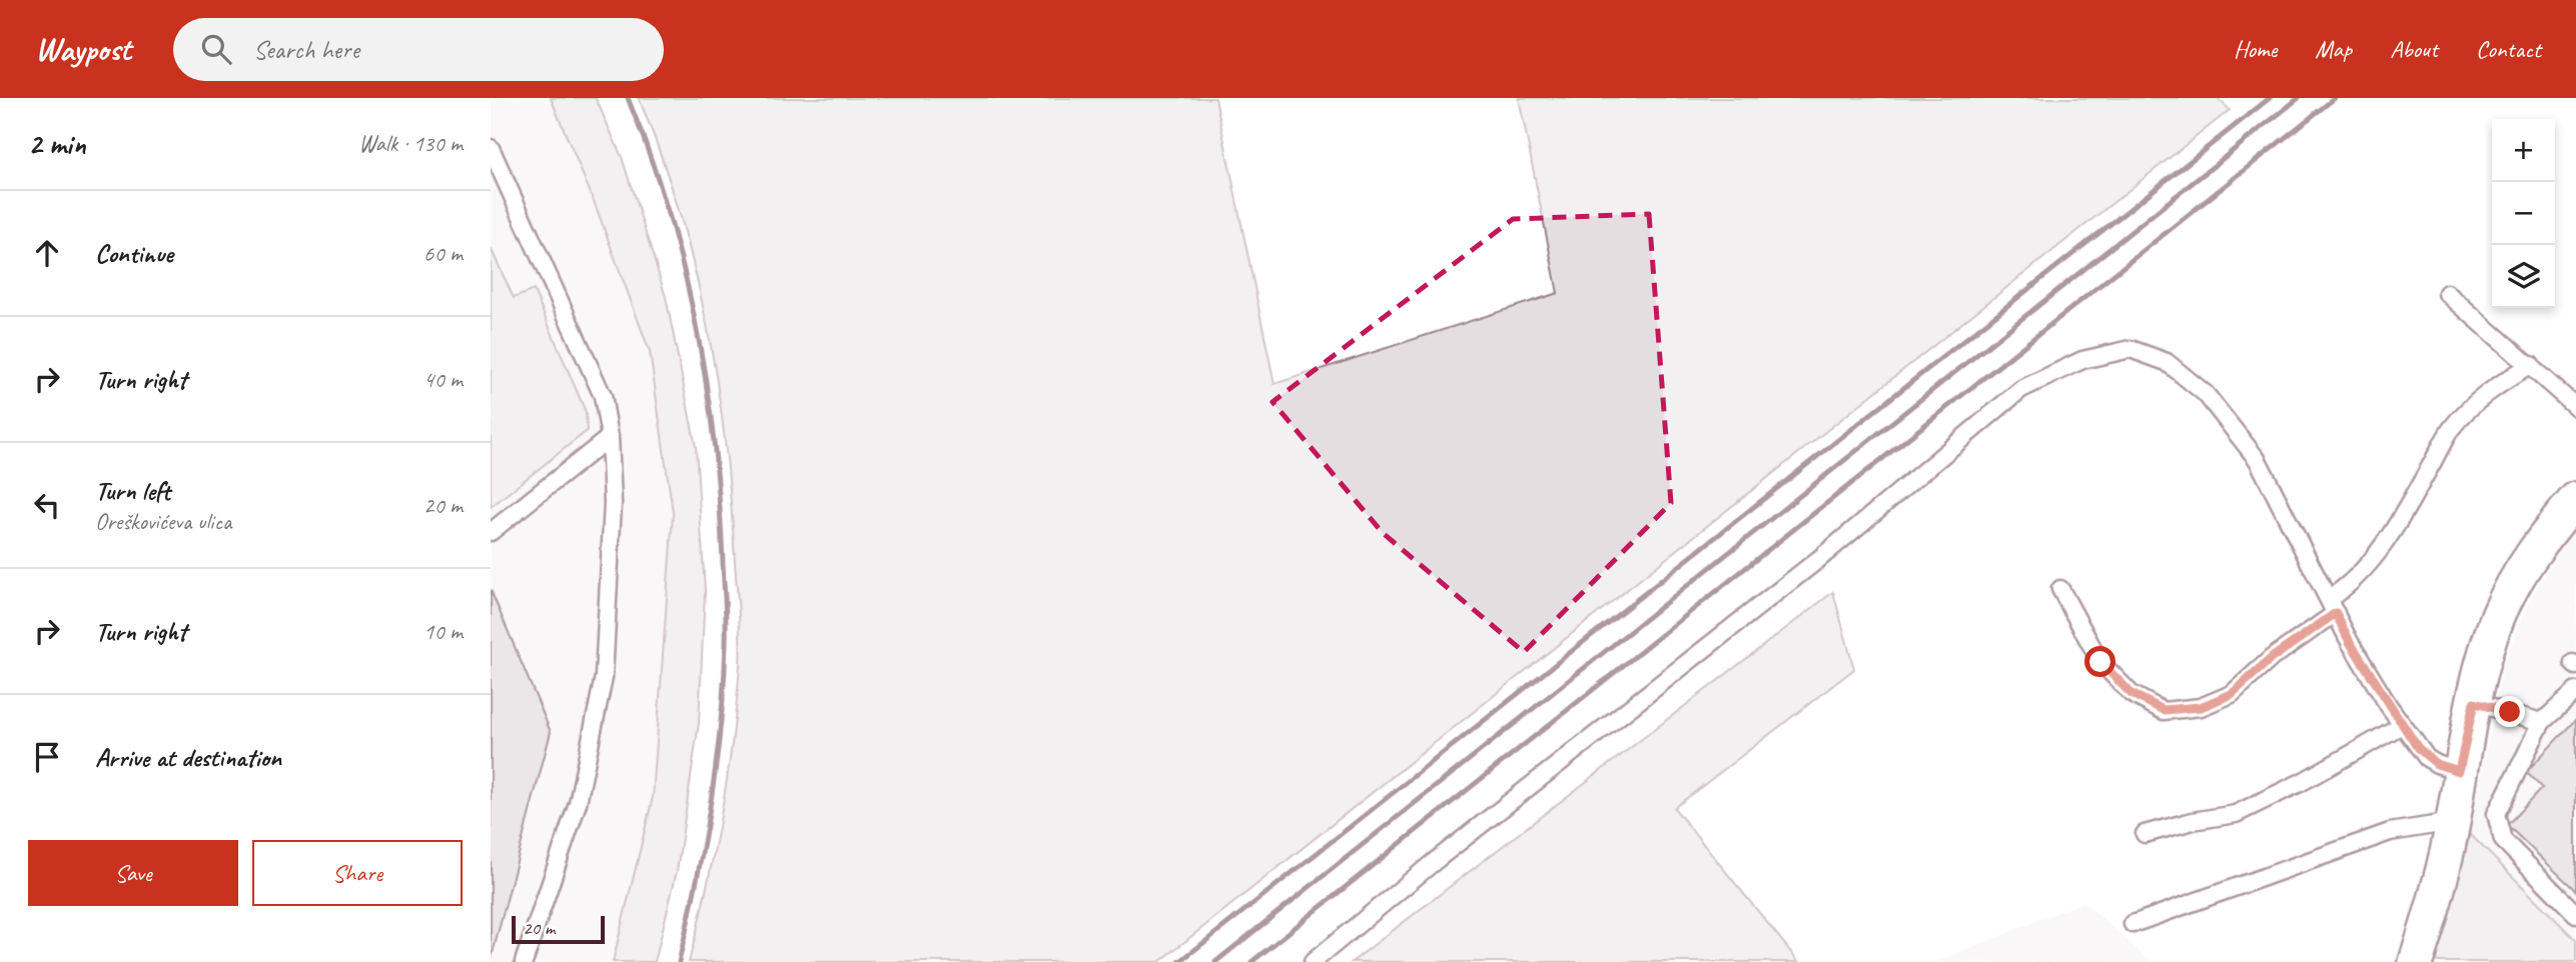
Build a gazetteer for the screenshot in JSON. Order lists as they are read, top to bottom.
{
  "scale_bar": "20 m",
  "page": {
    "header": "Waypost",
    "search": "Search here",
    "nav": [
      "Home",
      "Map",
      "About",
      "Contact"
    ],
    "heading": ["2 min", "Walk · 130 m"],
    "map_buttons": ["+", "−"],
    "list": [
      ["Continue", "60 m"],
      ["Turn right", "40 m"],
      ["Turn left", "Oreškovićeva ulica", "20 m"],
      ["Turn right", "10 m"],
      "Arrive at destination"
    ],
    "buttons": ["Save", "Share"],
    "scale": "20 m"
  }
}
